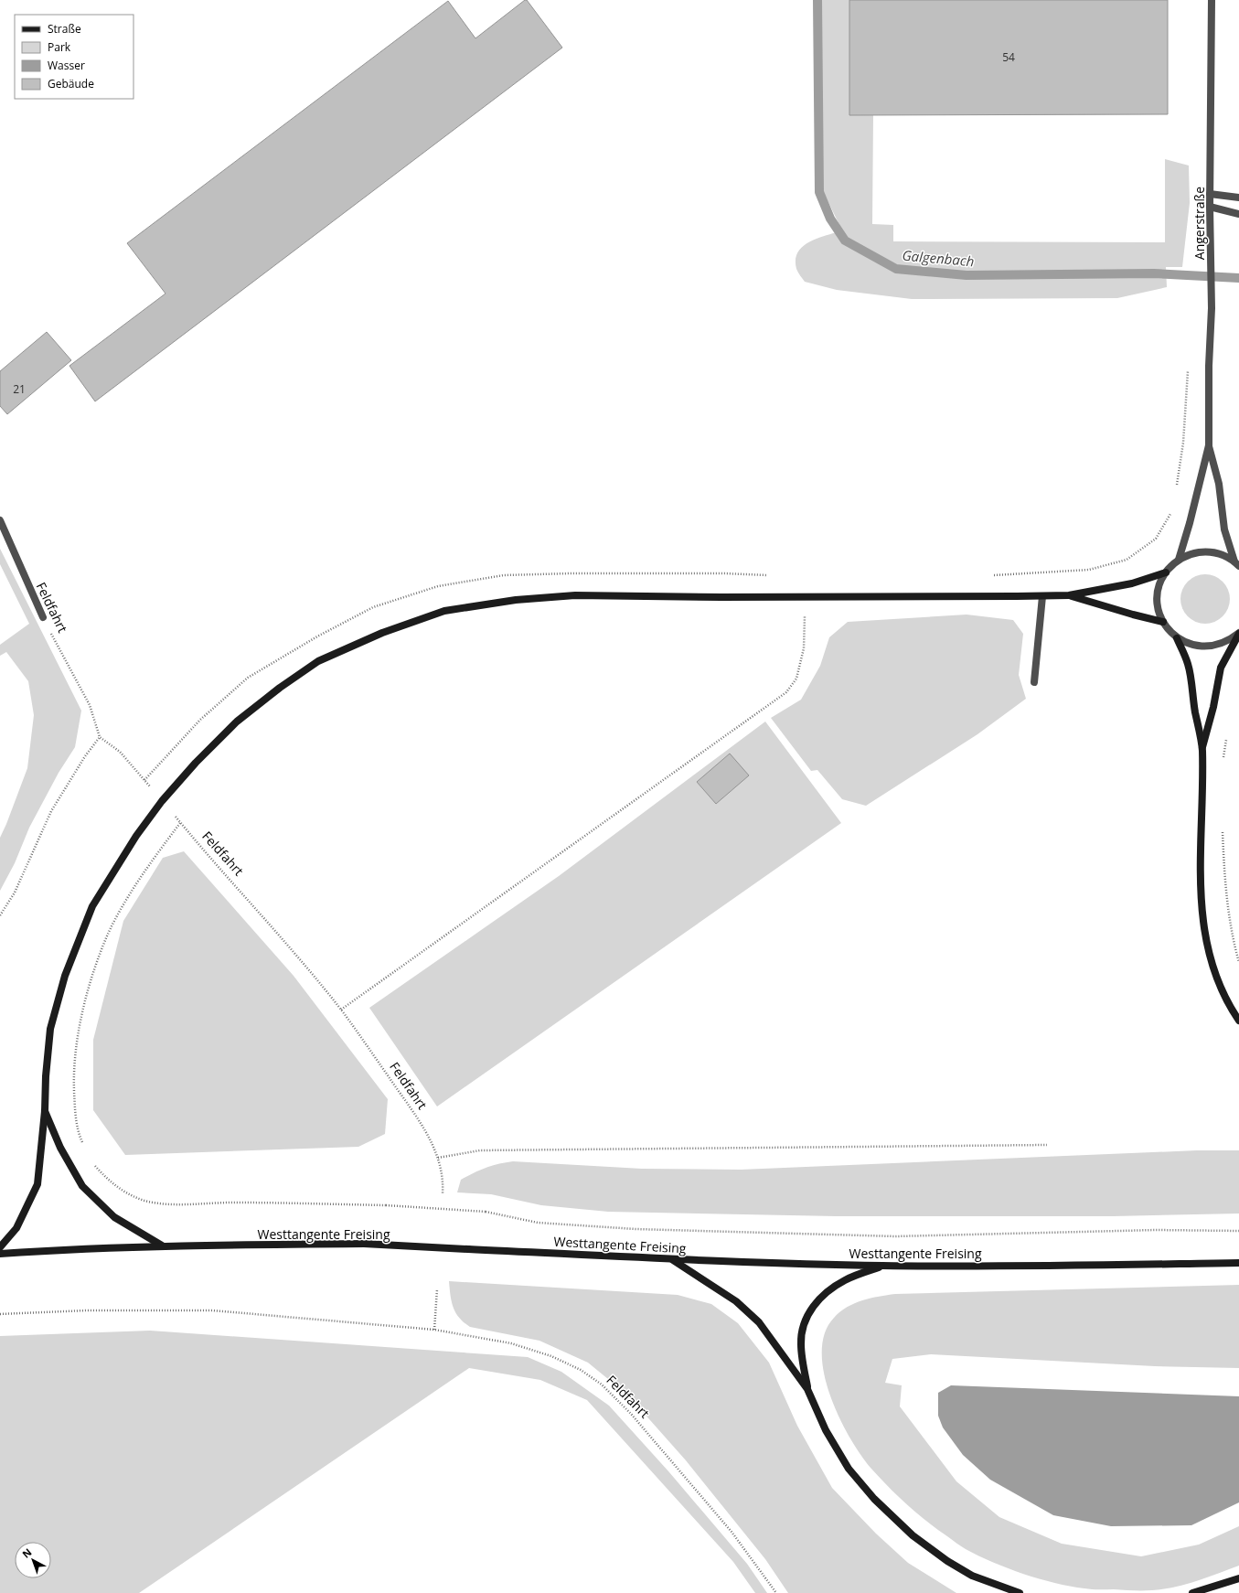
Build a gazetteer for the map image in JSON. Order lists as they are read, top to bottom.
{
  "streets": {
    "main road": ["Westtangente Freising"],
    "street": ["Angerstraße", "Feldfahrt"]
  },
  "water": ["Galgenbach"],
  "house_numbers": ["54", "21"],
  "legend": [
    "Straße",
    "Park",
    "Wasser",
    "Gebäude"
  ],
  "north": "top left"
}
